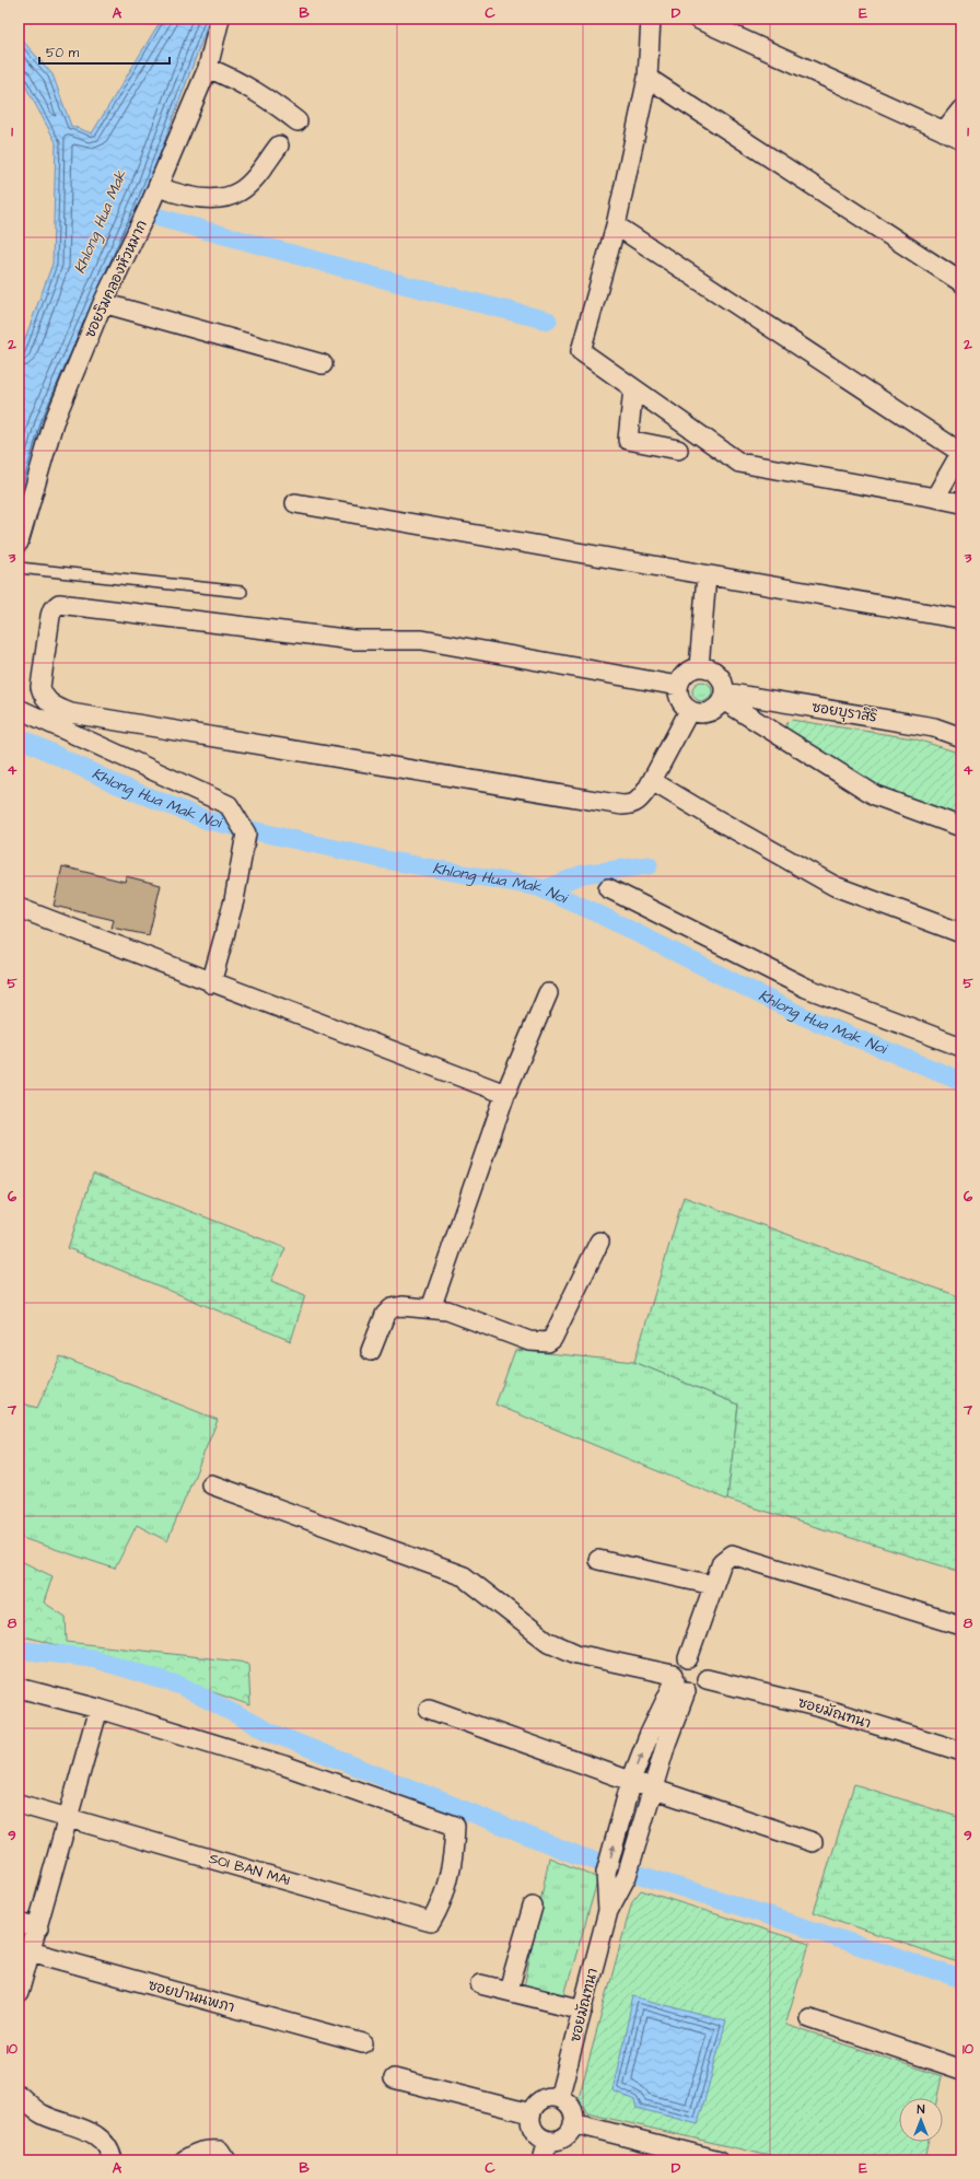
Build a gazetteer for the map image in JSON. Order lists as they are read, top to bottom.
{
  "streets": {
    "street": [
      "ซอยริมคลองหัวหมาก",
      "ซอยบุราสิริ",
      "ซอยมัณฑนา",
      "SOI BAN MAI",
      "ซอยปานนพภา"
    ]
  },
  "water": ["Khlong Hua Mak", "Khlong Hua Mak Noi"],
  "scale_bar": "50 m",
  "north": "top",
  "grid": {
    "columns": [
      "A",
      "B",
      "C",
      "D",
      "E"
    ],
    "rows": [
      "1",
      "2",
      "3",
      "4",
      "5",
      "6",
      "7",
      "8",
      "9",
      "10"
    ]
  }
}
